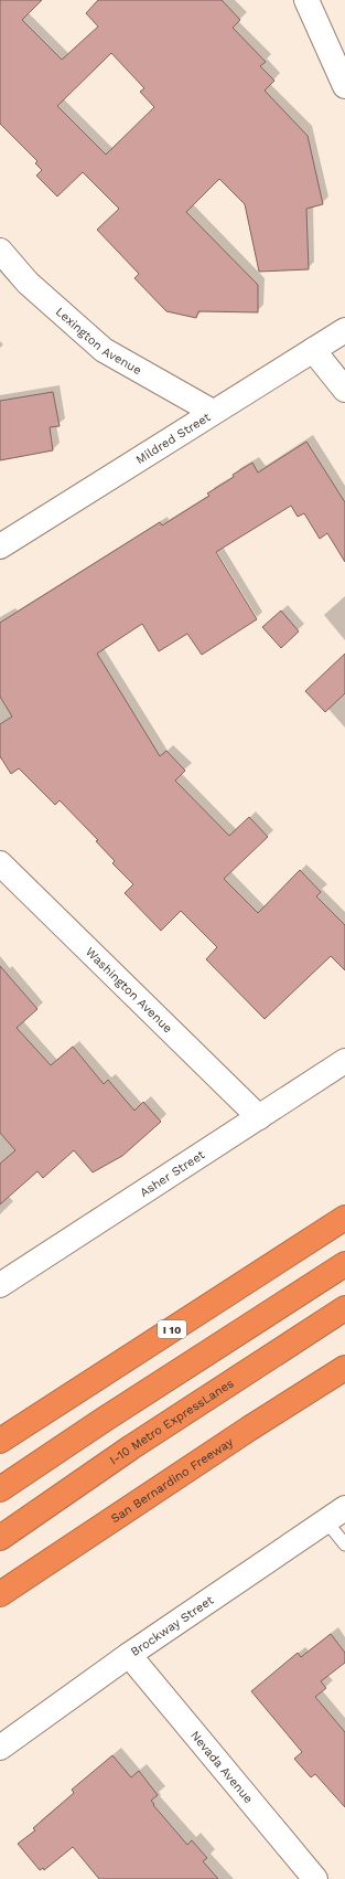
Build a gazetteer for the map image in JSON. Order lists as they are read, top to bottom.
{
  "streets": {
    "highway": ["I 10", "I-10 Metro ExpressLanes", "San Bernardino Freeway"],
    "street": [
      "Lexington Avenue",
      "Mildred Street",
      "Washington Avenue",
      "Asher Street",
      "Brockway Street",
      "Nevada Avenue"
    ]
  },
  "crossings": [
    ["Lexington Avenue", "Mildred Street"],
    ["Washington Avenue", "Asher Street"],
    ["Brockway Street", "Nevada Avenue"]
  ]
}
